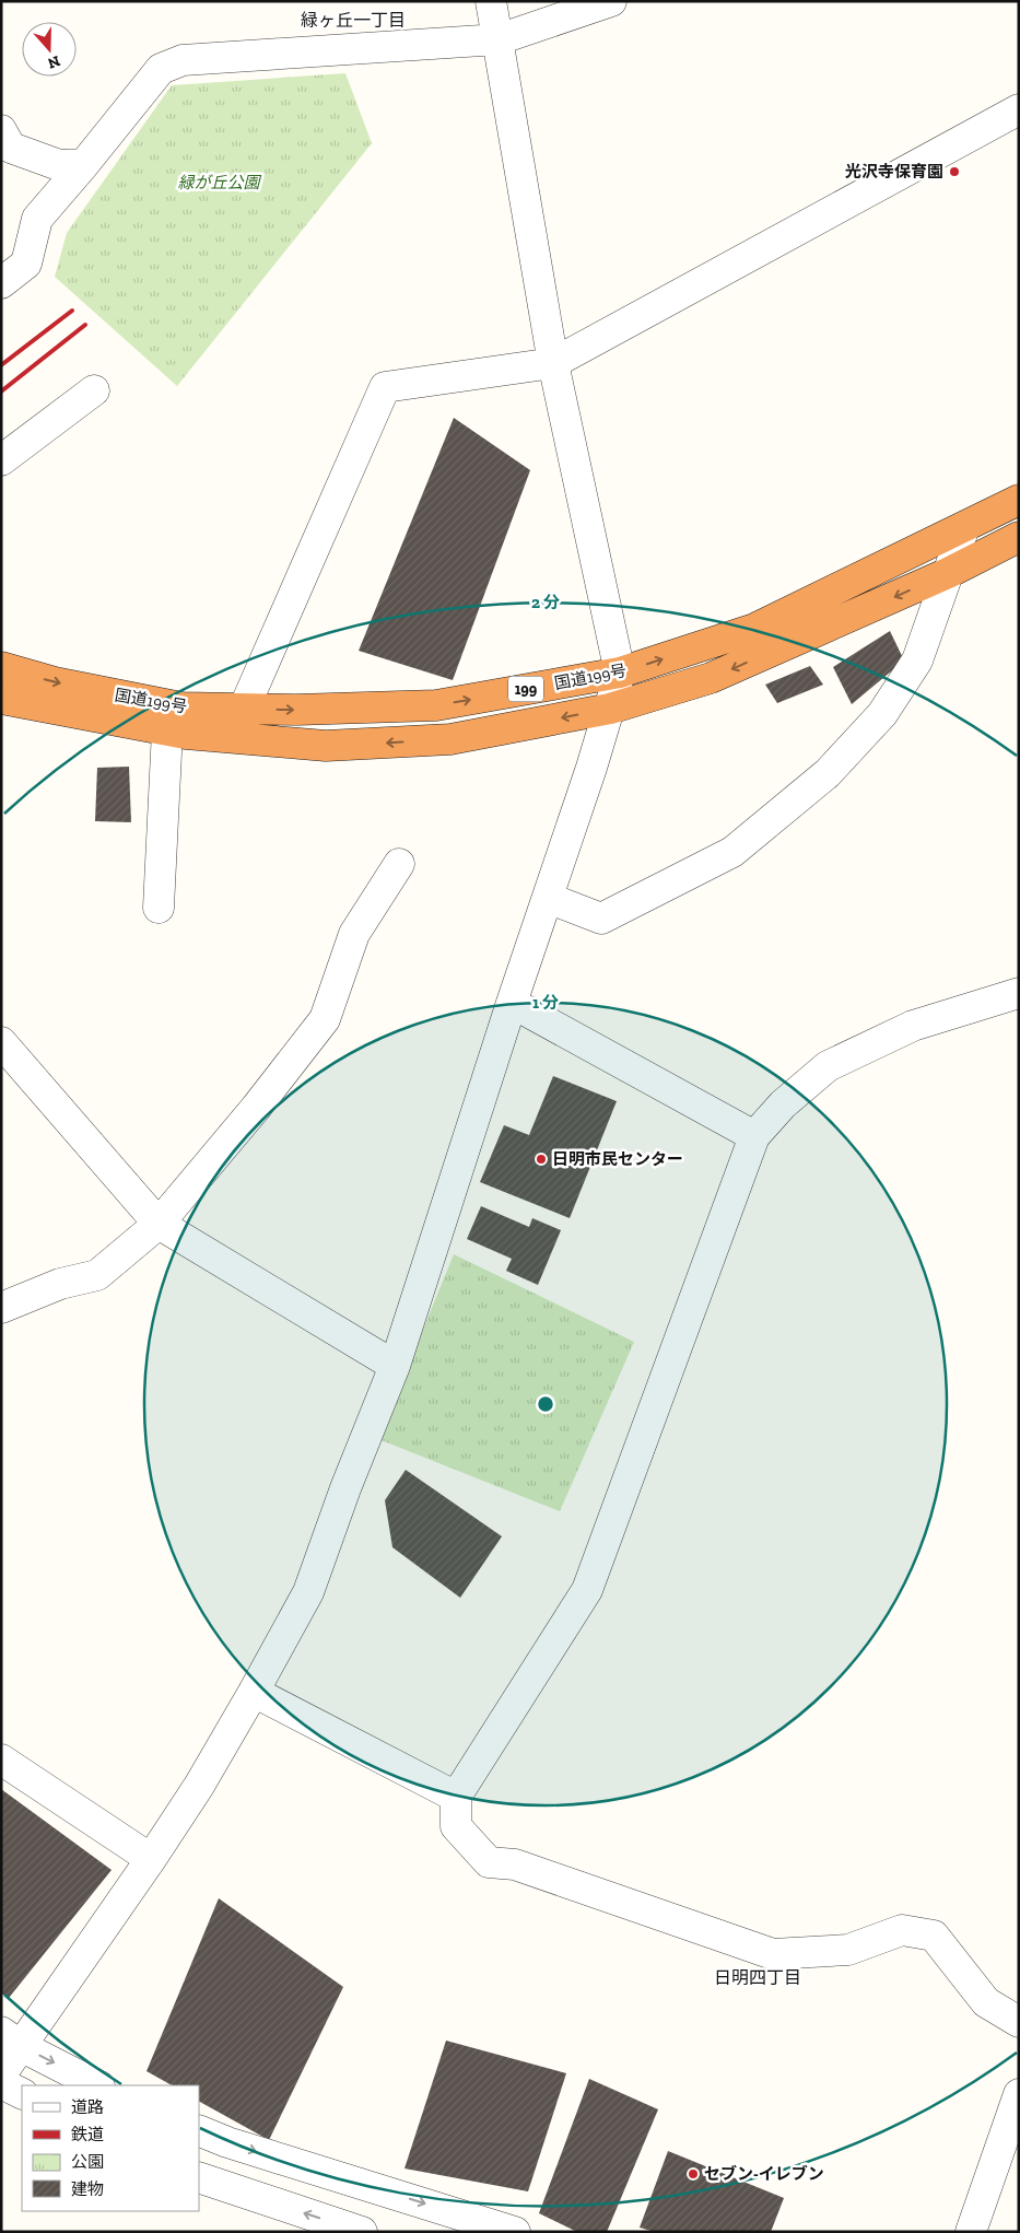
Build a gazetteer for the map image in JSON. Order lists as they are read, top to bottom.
{
  "streets": {
    "highway": ["国道199号", "199"]
  },
  "districts": ["緑ヶ丘一丁目", "日明四丁目"],
  "parks": ["緑が丘公園"],
  "places": ["光沢寺保育園", "日明市民センター", "セブン-イレブン"],
  "legend": [
    "道路",
    "鉄道",
    "公園",
    "建物"
  ],
  "north": "bottom",
  "rings": ["2 分", "1 分"]
}
